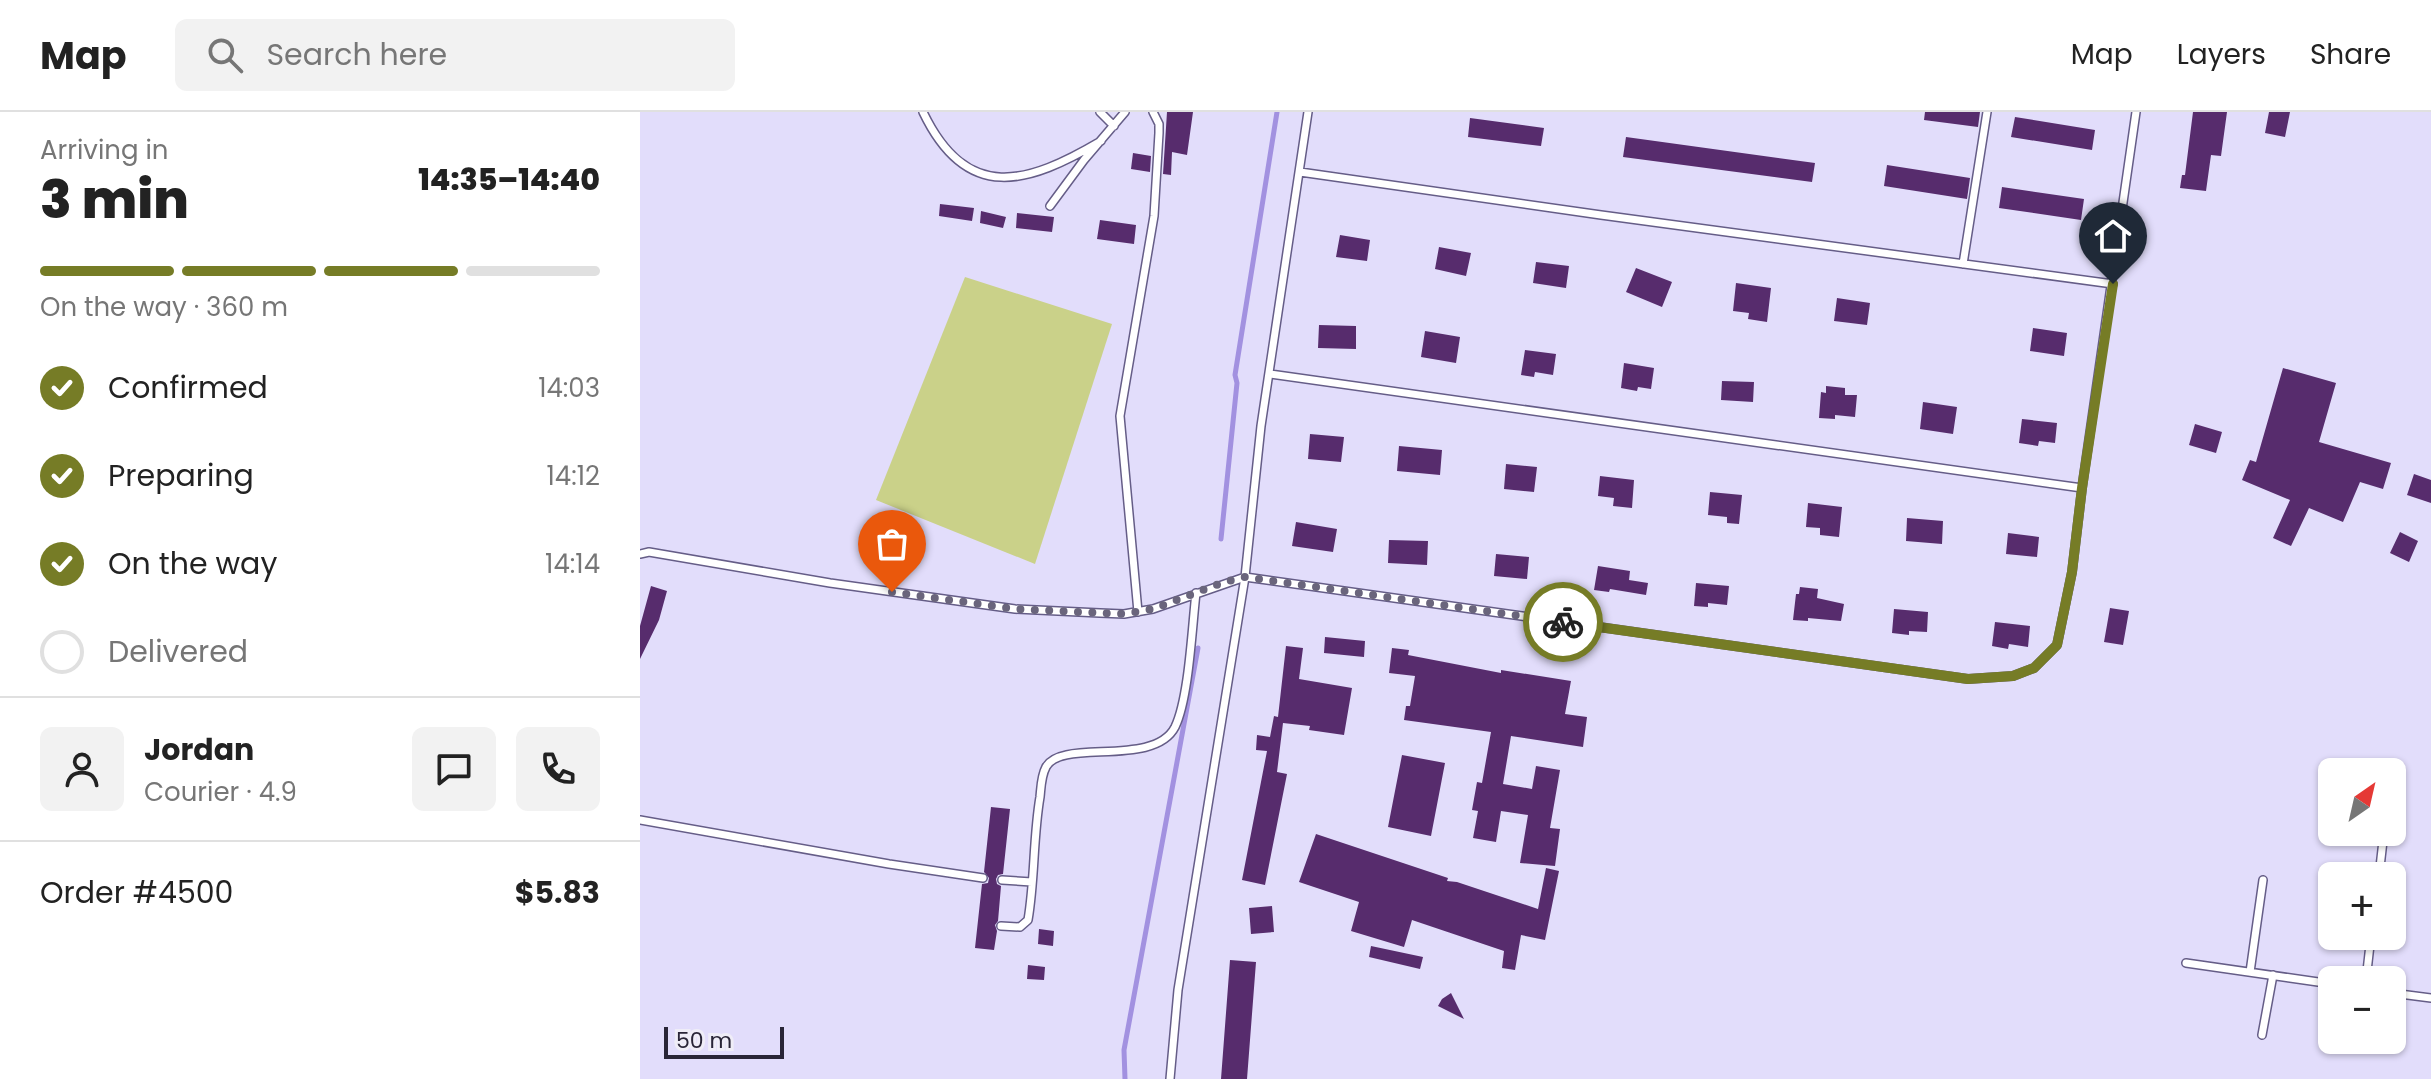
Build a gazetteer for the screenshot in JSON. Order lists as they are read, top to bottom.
{
  "scale_bar": "50 m",
  "north": "top right",
  "page": {
    "header": "Map",
    "search": "Search here",
    "nav": ["Map", "Layers", "Share"],
    "heading": ["3 min", "Arriving in", "14:35–14:40"],
    "panel": [
      "Jordan",
      "Courier · 4.9",
      "Order #4500",
      "$5.83"
    ],
    "bar": "On the way · 360 m",
    "list": [
      ["Confirmed", "14:03"],
      ["Preparing", "14:12"],
      ["On the way", "14:14"],
      "Delivered"
    ],
    "map_buttons": ["+", "−"],
    "scale": "50 m"
  }
}
